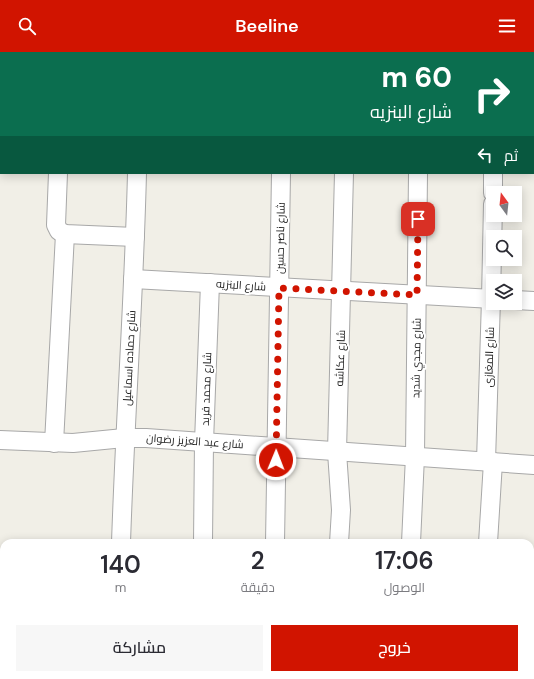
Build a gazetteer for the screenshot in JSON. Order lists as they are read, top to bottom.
{
  "streets": {
    "street": [
      "شارع ناصر حسين",
      "شارع البنزيه",
      "شارع المغازى",
      "شارع حماده اسماعيل",
      "شارع عكاشه",
      "شارع مجدي شديد",
      "شارع محمد فريد",
      "شارع عبد العزيز رضوان"
    ]
  },
  "crossings": [
    ["شارع ناصر حسين", "شارع البنزيه"],
    ["شارع ناصر حسين", "شارع عبد العزيز رضوان"],
    ["شارع البنزيه", "شارع حماده اسماعيل"],
    ["شارع البنزيه", "شارع عكاشه"],
    ["شارع البنزيه", "شارع مجدي شديد"],
    ["شارع البنزيه", "شارع محمد فريد"],
    ["شارع المغازى", "شارع عبد العزيز رضوان"],
    ["شارع حماده اسماعيل", "شارع عبد العزيز رضوان"],
    ["شارع عكاشه", "شارع عبد العزيز رضوان"],
    ["شارع مجدي شديد", "شارع عبد العزيز رضوان"],
    ["شارع محمد فريد", "شارع عبد العزيز رضوان"]
  ],
  "north": "top",
  "page": {
    "header": "Beeline",
    "turn": ["60 m", "شارع البنزيه"],
    "then": "ثم",
    "eta": [
      "17:06",
      "الوصول",
      "2",
      "دقيقة",
      "140",
      "m"
    ],
    "buttons": ["خروج", "مشاركة"]
  }
}
